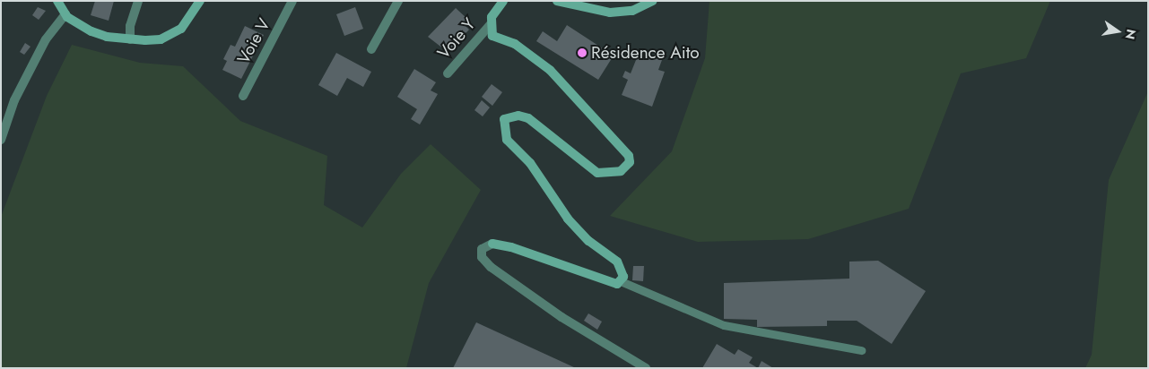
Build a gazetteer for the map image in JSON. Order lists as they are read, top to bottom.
{
  "streets": {
    "street": ["Voie Y", "Voie V"]
  },
  "places": ["Résidence Aito"],
  "north": "right"
}
